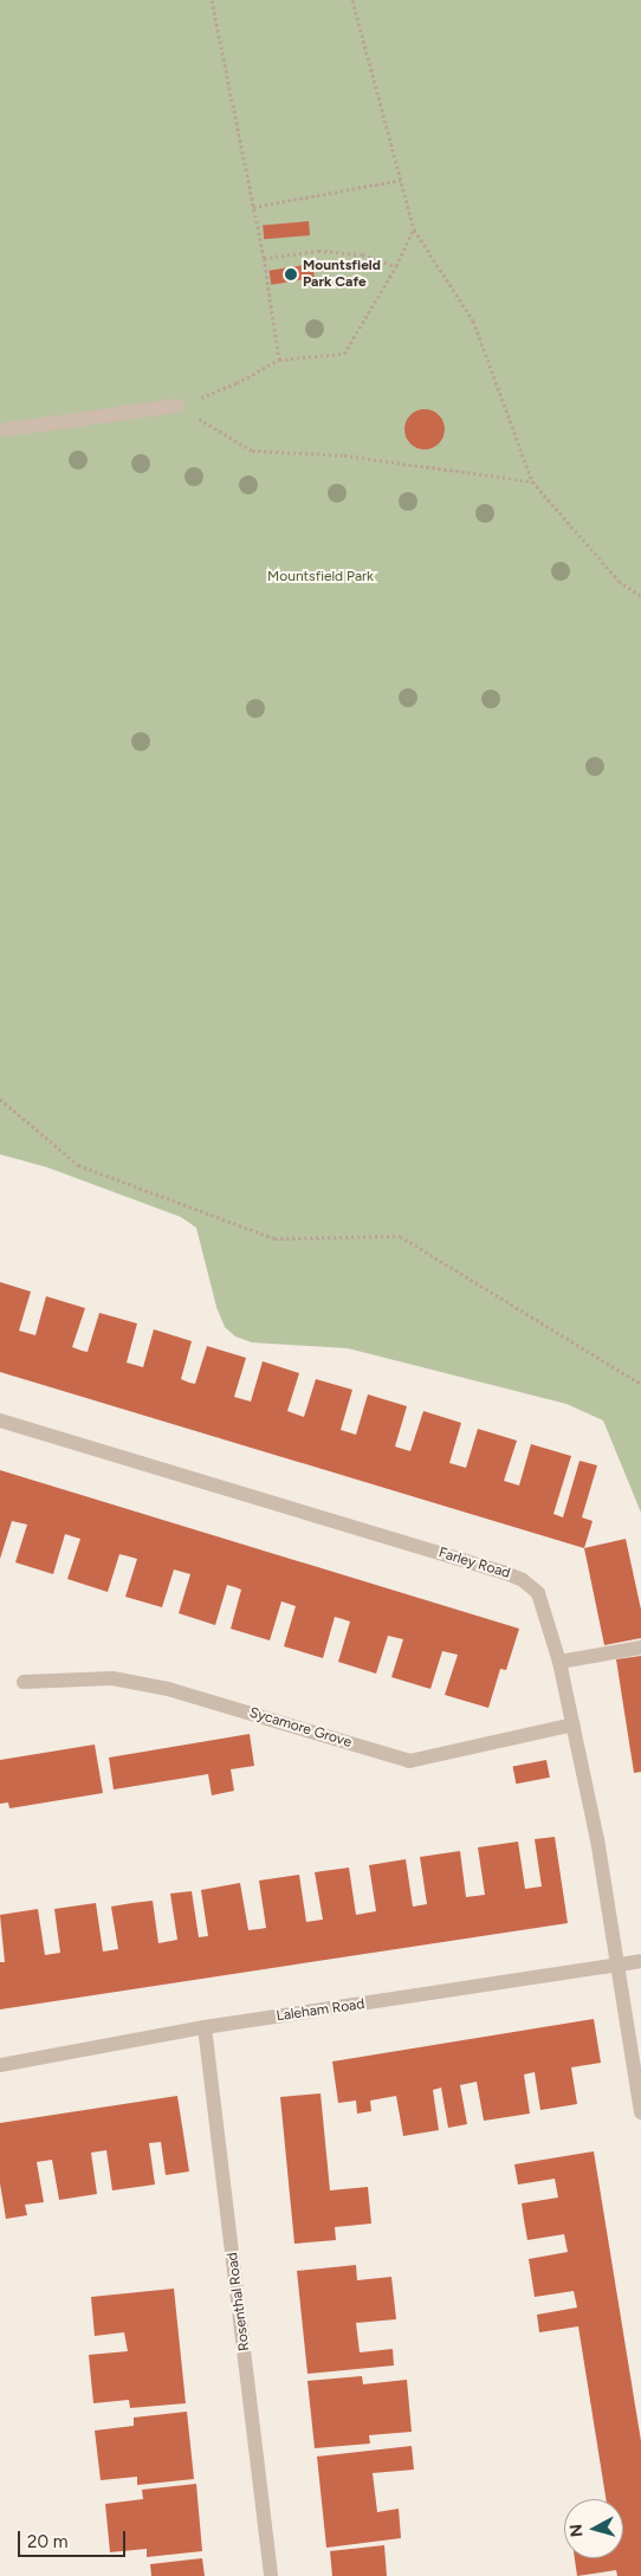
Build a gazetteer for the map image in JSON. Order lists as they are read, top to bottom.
{
  "streets": {
    "street": [
      "Farley Road",
      "Sycamore Grove",
      "Laleham Road",
      "Rosenthal Road"
    ]
  },
  "crossings": [
    ["Farley Road", "Sycamore Grove"],
    ["Farley Road", "Laleham Road"],
    ["Laleham Road", "Rosenthal Road"]
  ],
  "parks": ["Mountsfield Park"],
  "places": ["Mountsfield Park Cafe"],
  "scale_bar": "20 m",
  "north": "left"
}
